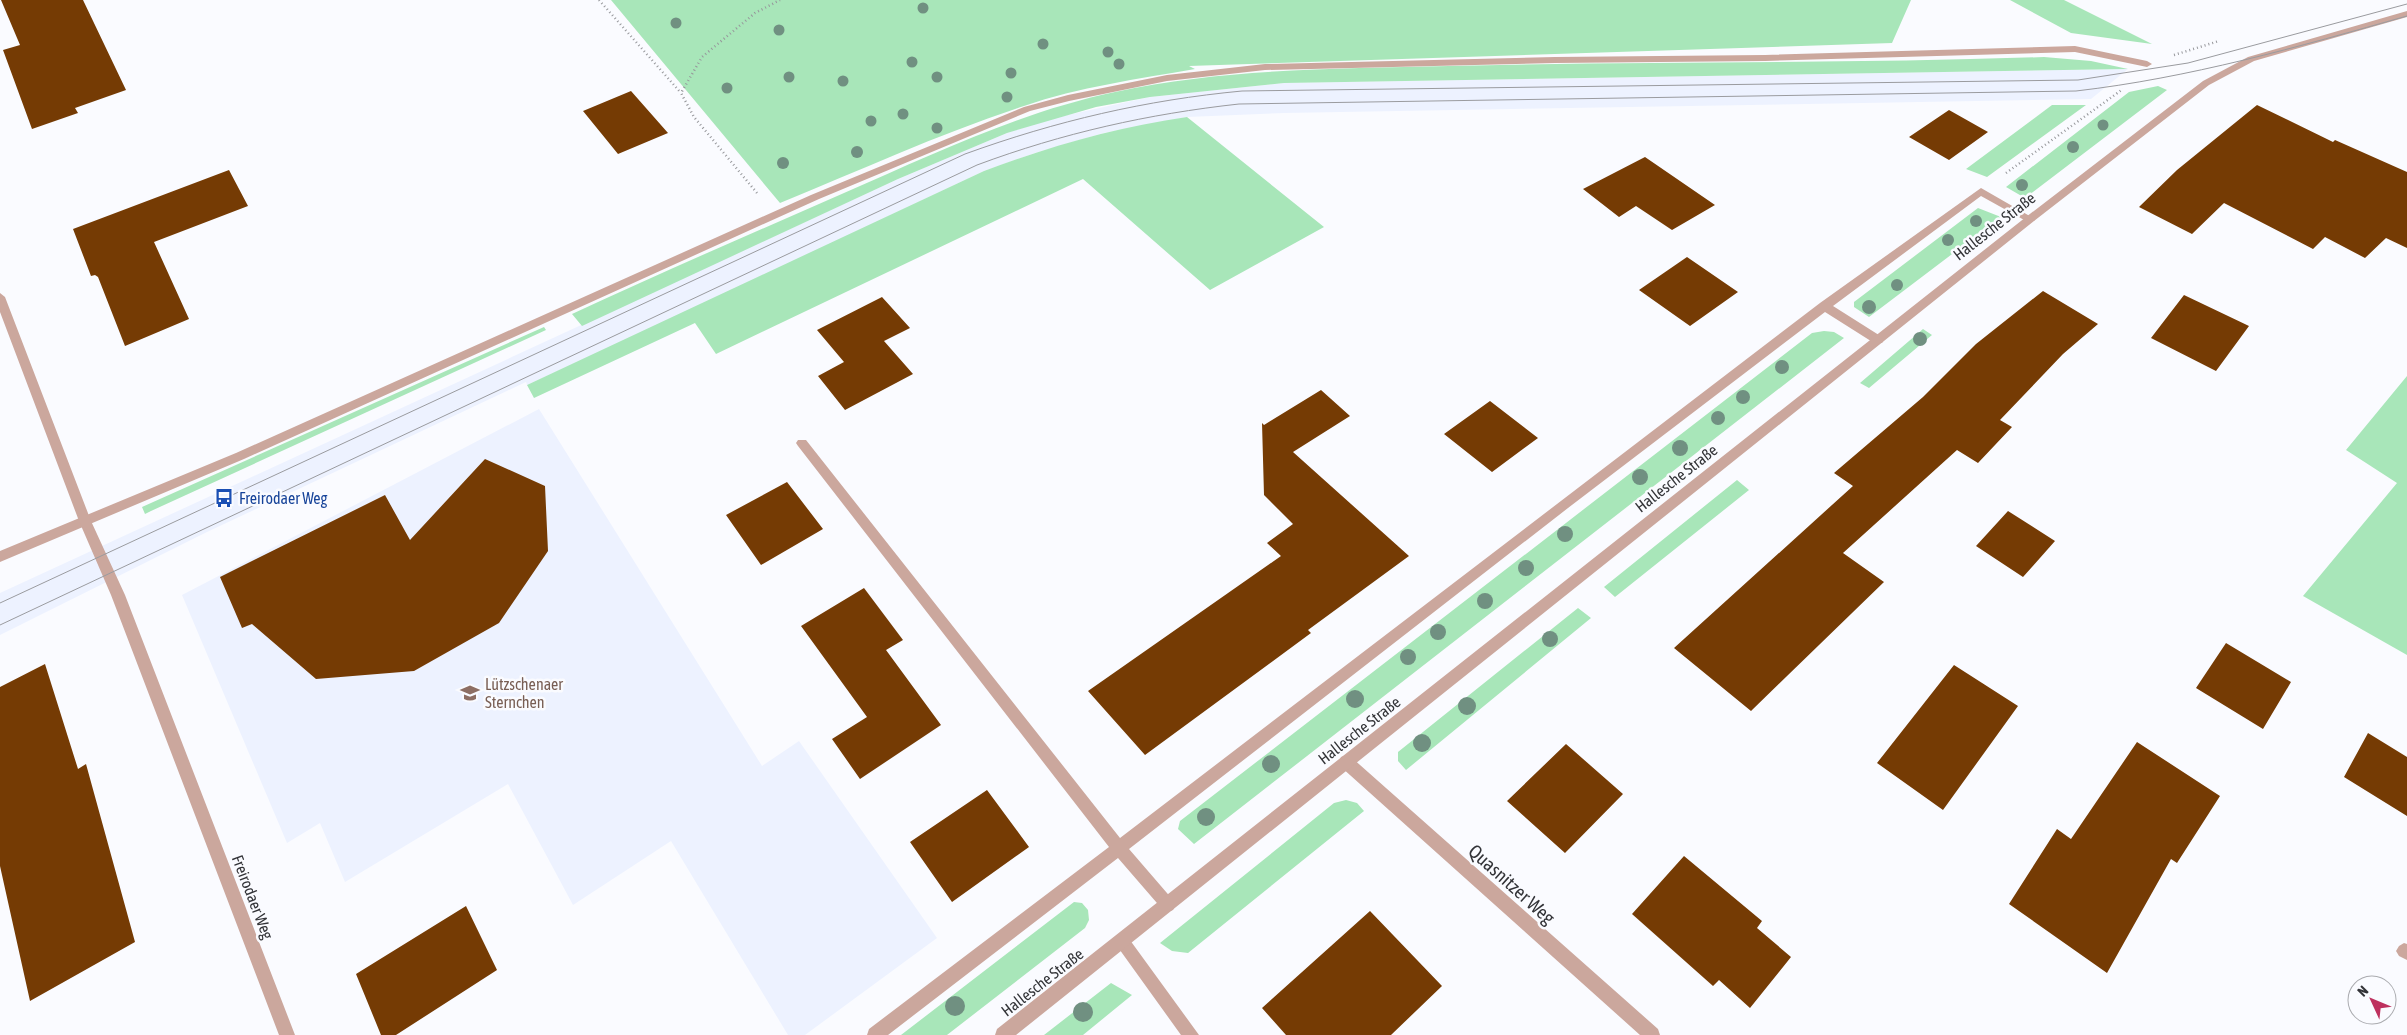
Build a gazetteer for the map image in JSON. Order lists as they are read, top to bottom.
{
  "streets": {
    "street": ["Hallesche Straße", "Quasnitzer Weg", "Freirodaer Weg"]
  },
  "crossings": [
    ["Hallesche Straße", "Quasnitzer Weg"]
  ],
  "places": {
    "bus stop": ["Freirodaer Weg"],
    "school or university": ["Lützschenaer Sternchen"]
  },
  "north": "top left"
}
